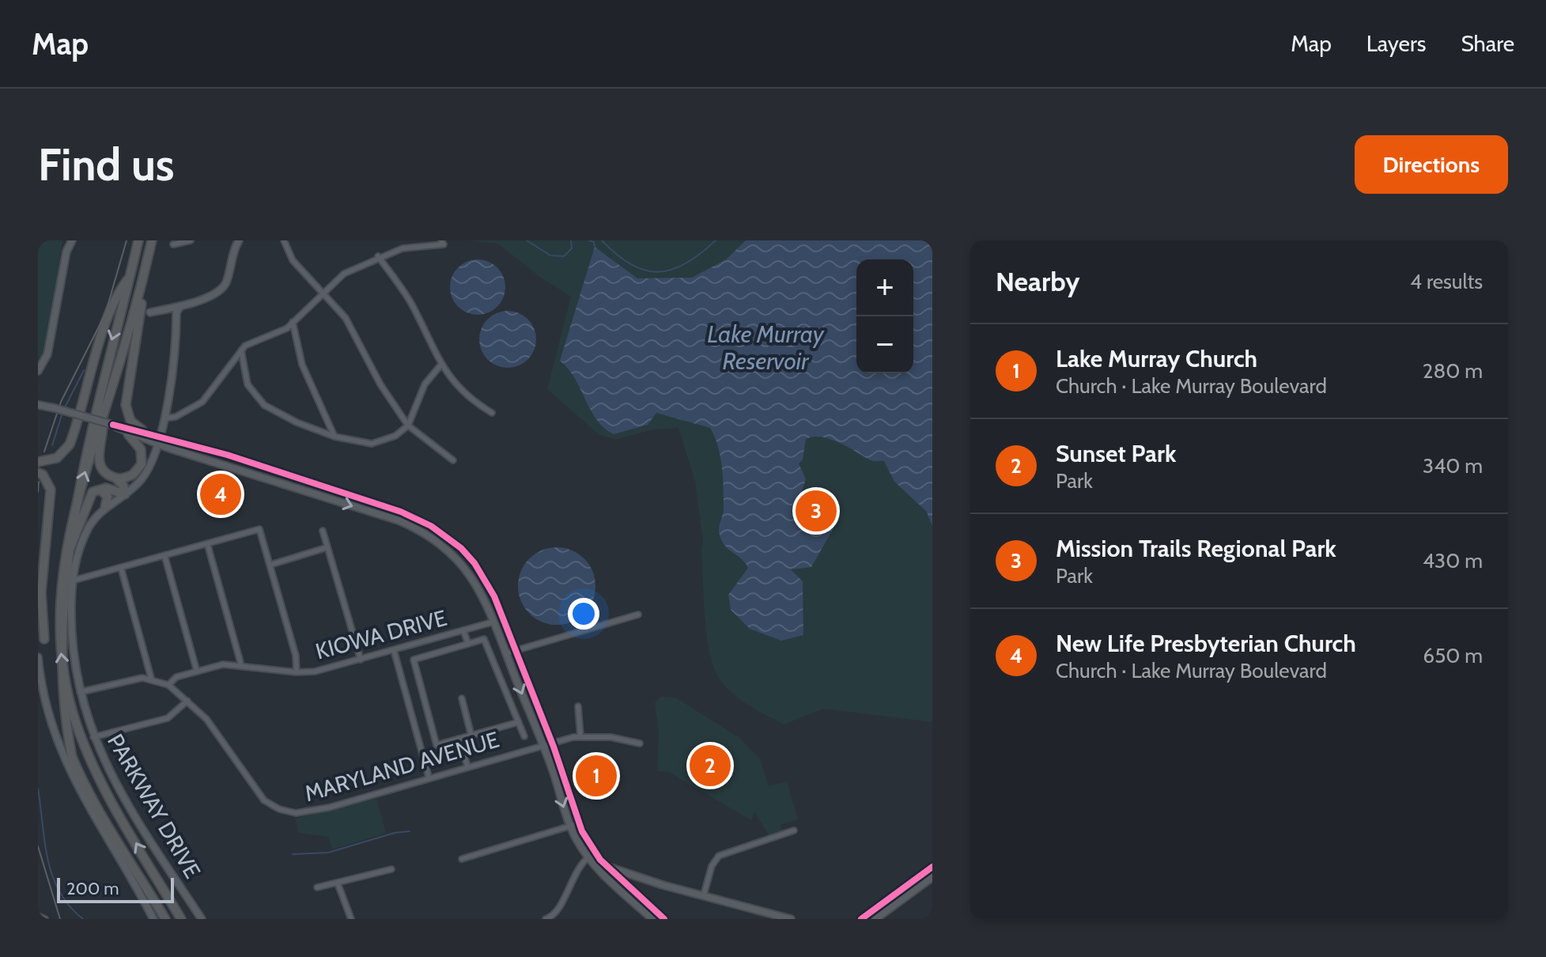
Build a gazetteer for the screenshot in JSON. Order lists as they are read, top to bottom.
{
  "streets": {
    "main road": ["PARKWAY DRIVE"],
    "street": ["KIOWA DRIVE", "MARYLAND AVENUE"]
  },
  "crossings": [
    ["KIOWA DRIVE", "MARYLAND AVENUE"]
  ],
  "water": ["Lake Murray Reservoir"],
  "scale_bar": "200 m",
  "page": {
    "header": "Map",
    "nav": ["Map", "Layers", "Share"],
    "buttons": "Directions",
    "title": "Find us",
    "heading": ["Nearby", "4 results"],
    "map_buttons": ["+", "−"],
    "list": [
      {
        "mark": "1",
        "name": "Lake Murray Church",
        "note": "Church · Lake Murray Boulevard",
        "value": "280 m"
      },
      {
        "mark": "2",
        "name": "Sunset Park",
        "note": "Park",
        "value": "340 m"
      },
      {
        "mark": "3",
        "name": "Mission Trails Regional Park",
        "note": "Park",
        "value": "430 m"
      },
      {
        "mark": "4",
        "name": "New Life Presbyterian Church",
        "note": "Church · Lake Murray Boulevard",
        "value": "650 m"
      }
    ],
    "pins": [
      "4",
      "3",
      "2",
      "1"
    ],
    "scale": "200 m"
  }
}
